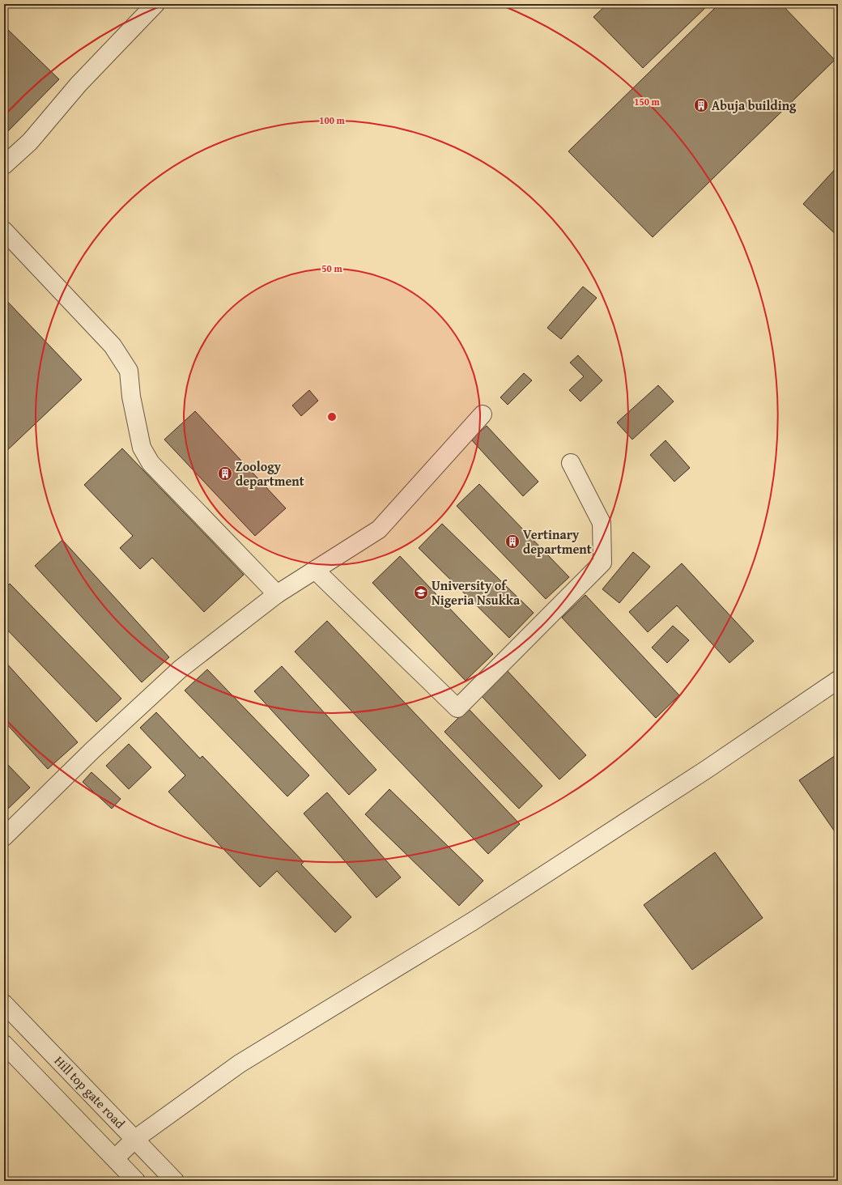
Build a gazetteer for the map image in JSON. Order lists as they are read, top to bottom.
{
  "streets": {
    "street": ["Hill top gate road"]
  },
  "places": {
    "building": ["Abuja building", "Zoology department", "Vertinary department"],
    "school or university": ["University of Nigeria Nsukka"]
  },
  "rings": ["150 m", "100 m", "50 m"]
}
